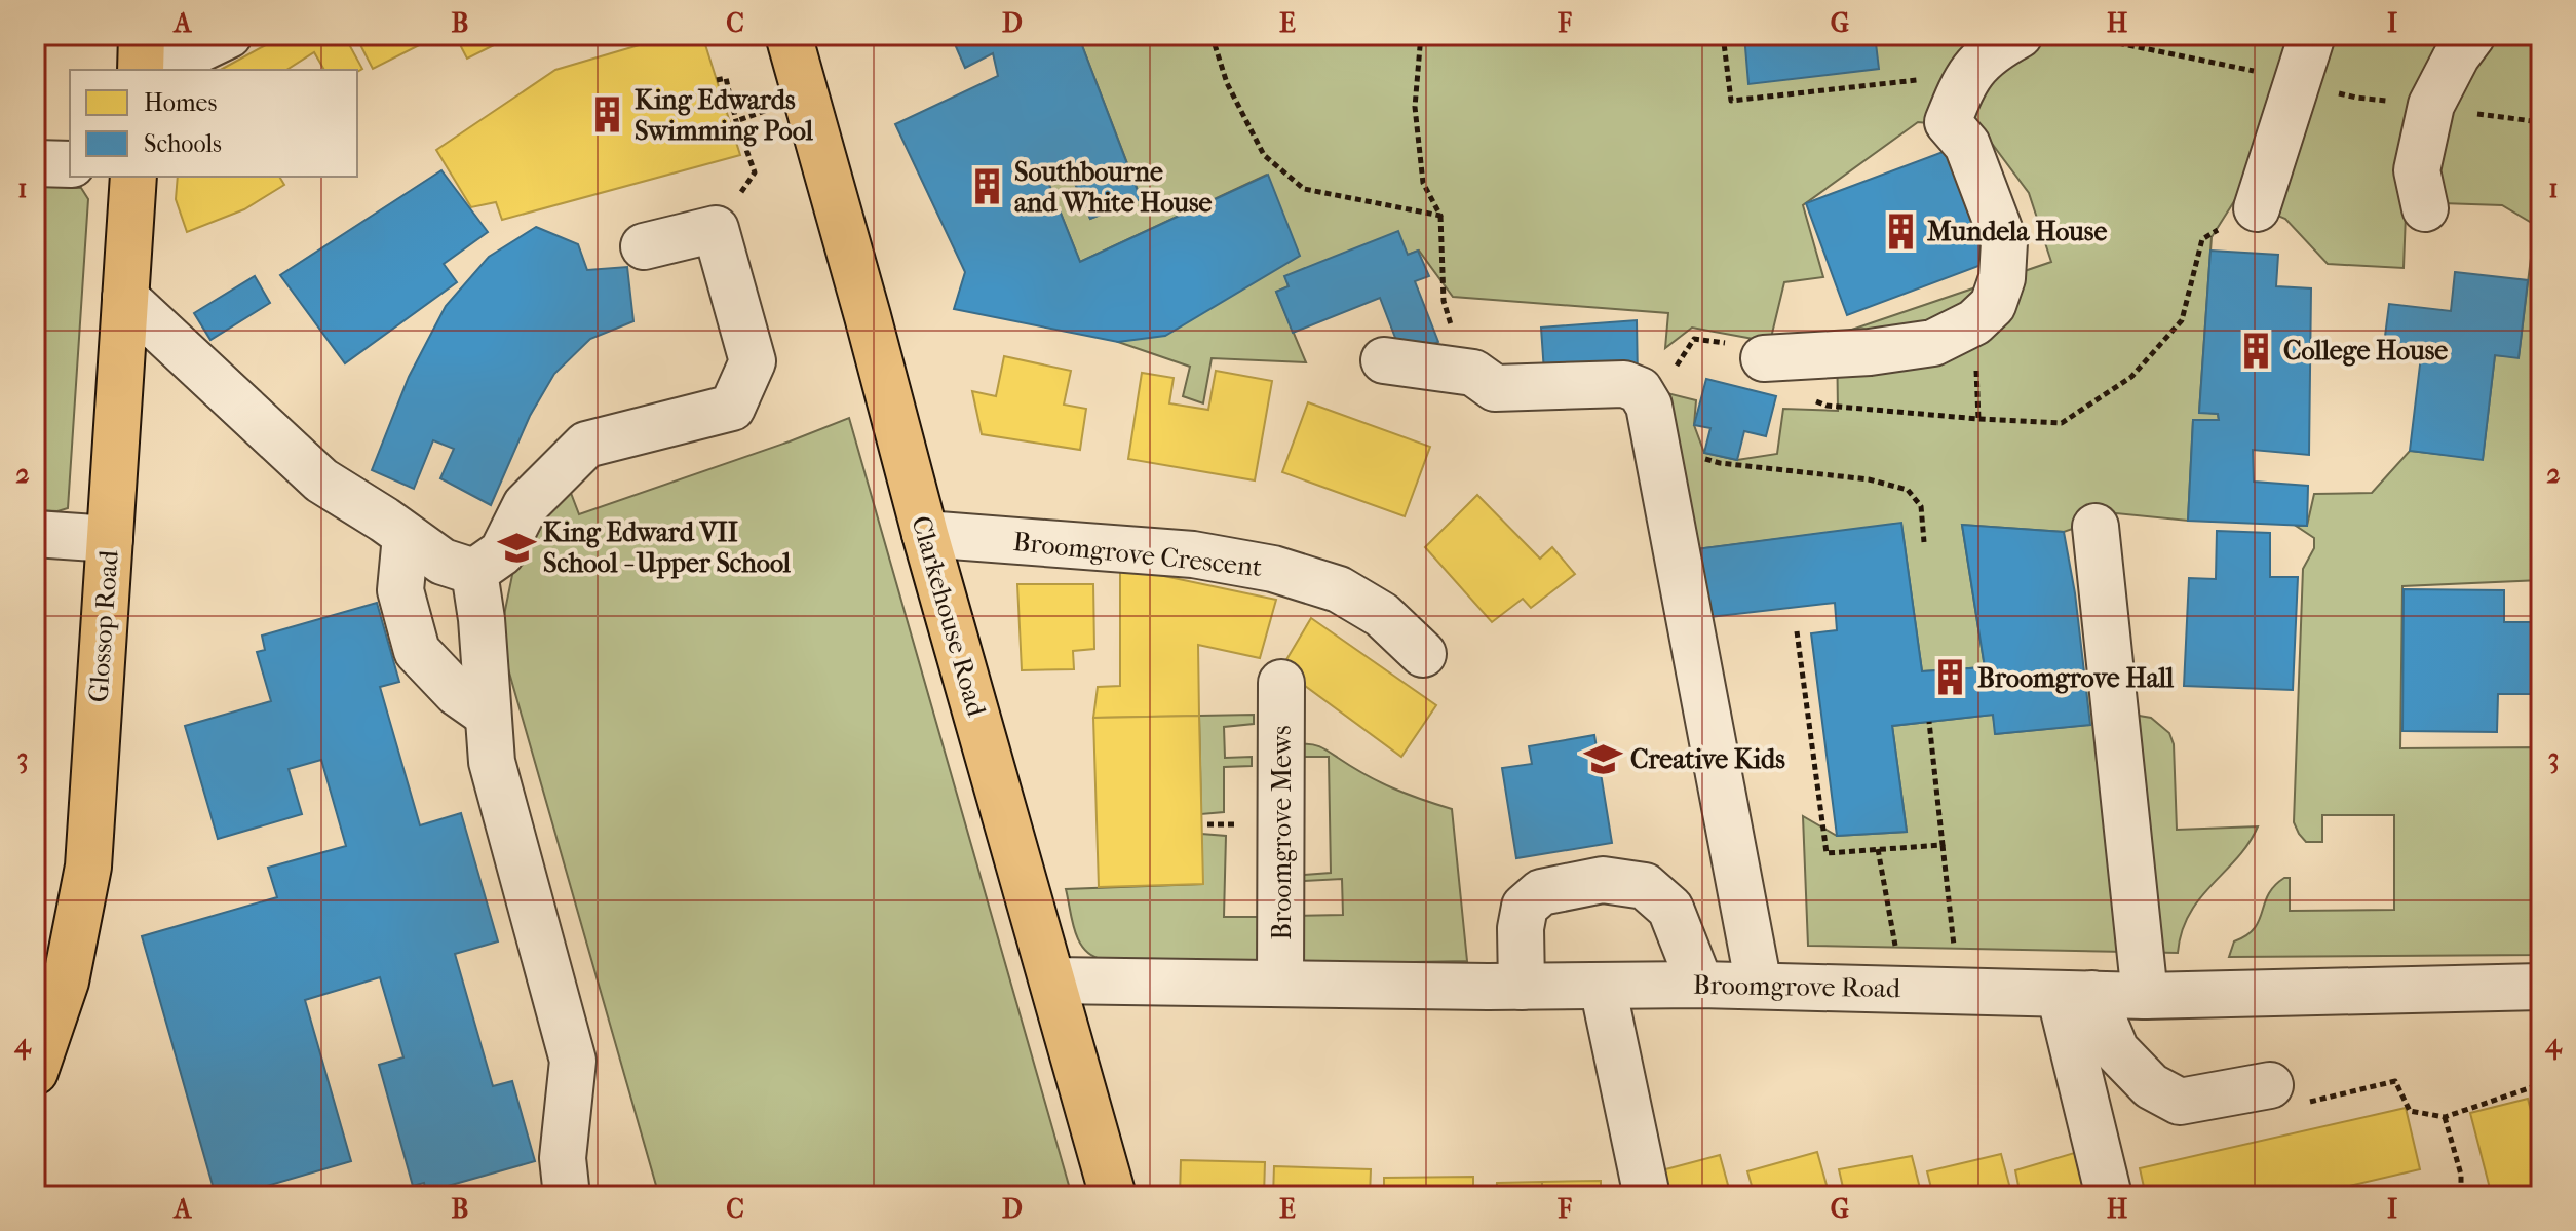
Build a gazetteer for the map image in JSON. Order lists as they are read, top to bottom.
{
  "streets": {
    "main road": ["Clarkehouse Road", "Glossop Road"],
    "street": ["Broomgrove Crescent", "Broomgrove Mews", "Broomgrove Road"]
  },
  "crossings": [
    ["Broomgrove Crescent", "Clarkehouse Road"],
    ["Clarkehouse Road", "Broomgrove Road"],
    ["Broomgrove Mews", "Broomgrove Road"]
  ],
  "places": {
    "building": [
      "King Edwards Swimming Pool",
      "Southbourne and White House",
      "Mundela House",
      "College House",
      "Broomgrove Hall"
    ],
    "school or university": ["King Edward VII School - Upper School", "Creative Kids"]
  },
  "legend": ["Homes", "Schools"],
  "grid": {
    "columns": [
      "A",
      "B",
      "C",
      "D",
      "E",
      "F",
      "G",
      "H",
      "I"
    ],
    "rows": [
      "1",
      "2",
      "3",
      "4"
    ]
  }
}
